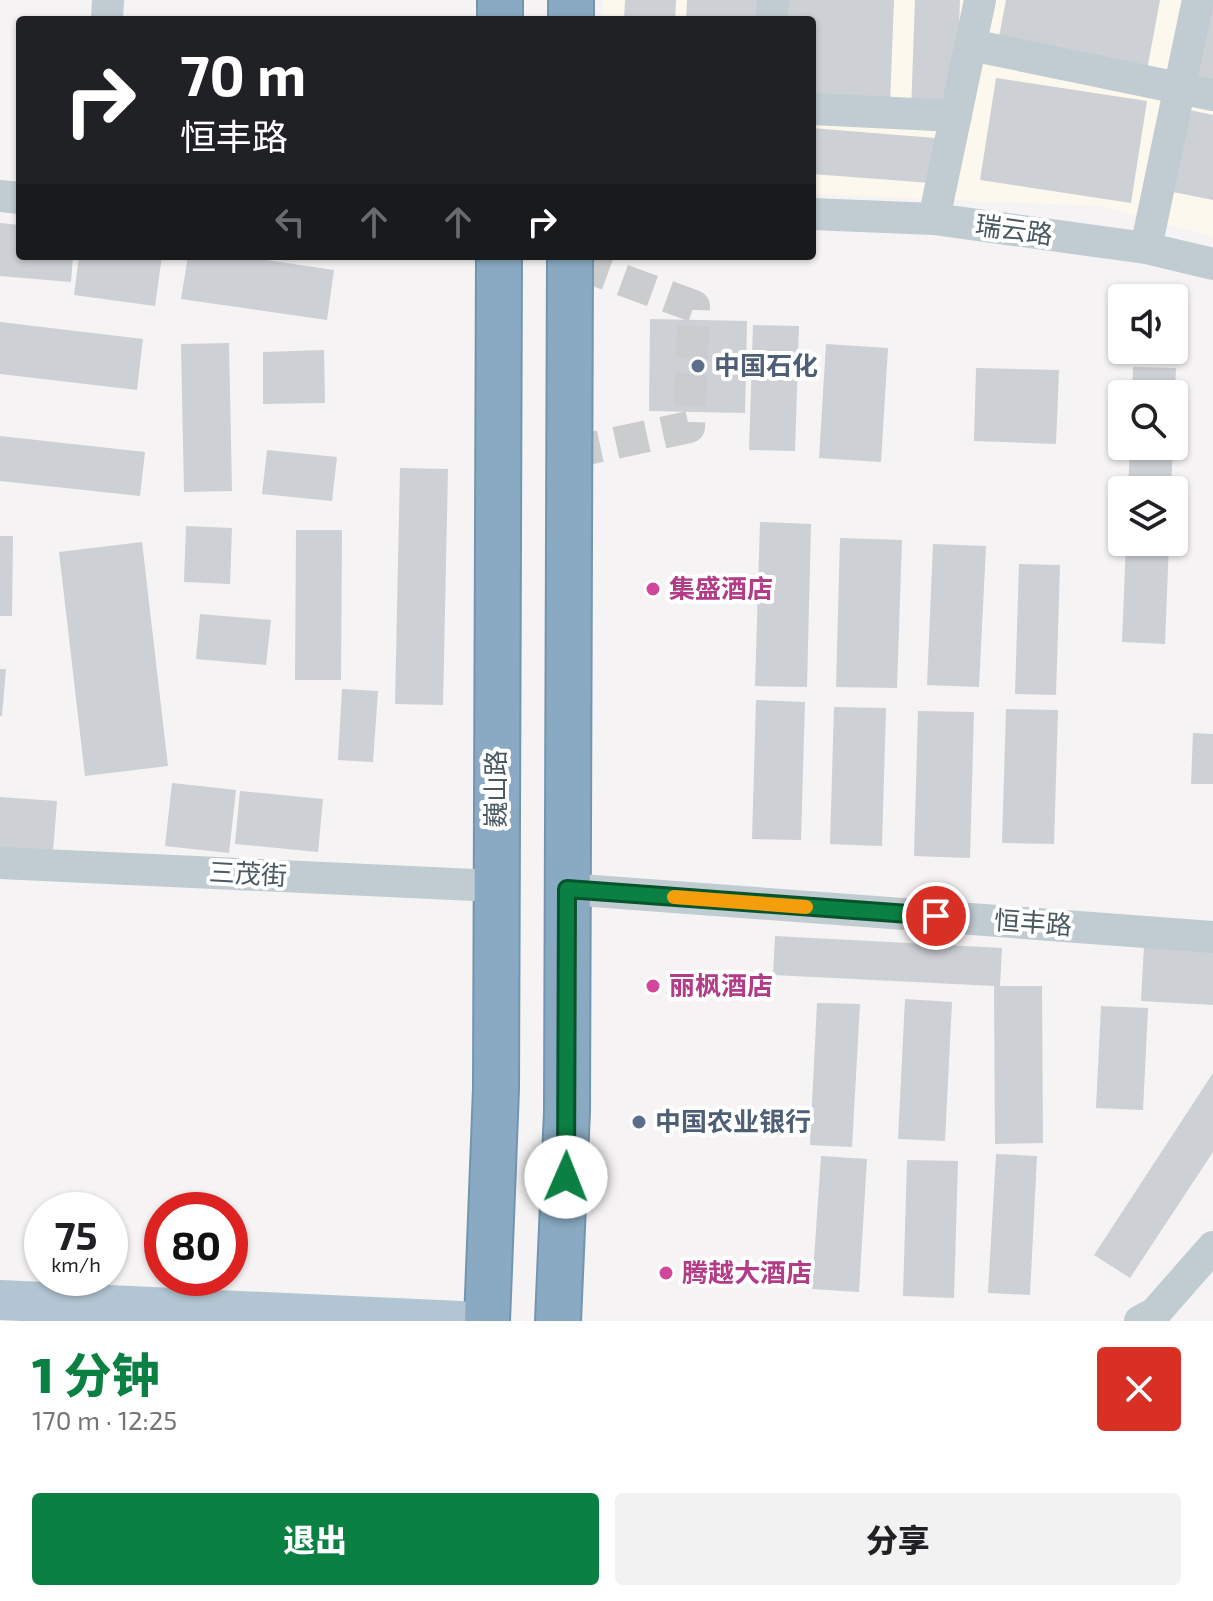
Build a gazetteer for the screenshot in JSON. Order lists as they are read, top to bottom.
{
  "streets": {
    "highway": ["巍山路"],
    "street": ["瑞云路", "三茂街", "恒丰路"]
  },
  "crossings": [
    ["巍山路", "三茂街"]
  ],
  "places": [
    "中国石化",
    "集盛酒店",
    "丽枫酒店",
    "中国农业银行",
    "腾越大酒店"
  ],
  "page": {
    "turn": ["70 m", "恒丰路"],
    "speed": "75 km/h",
    "limit": "80",
    "heading": ["1 分钟", "170 m · 12:25"],
    "buttons": ["退出", "分享"]
  }
}
